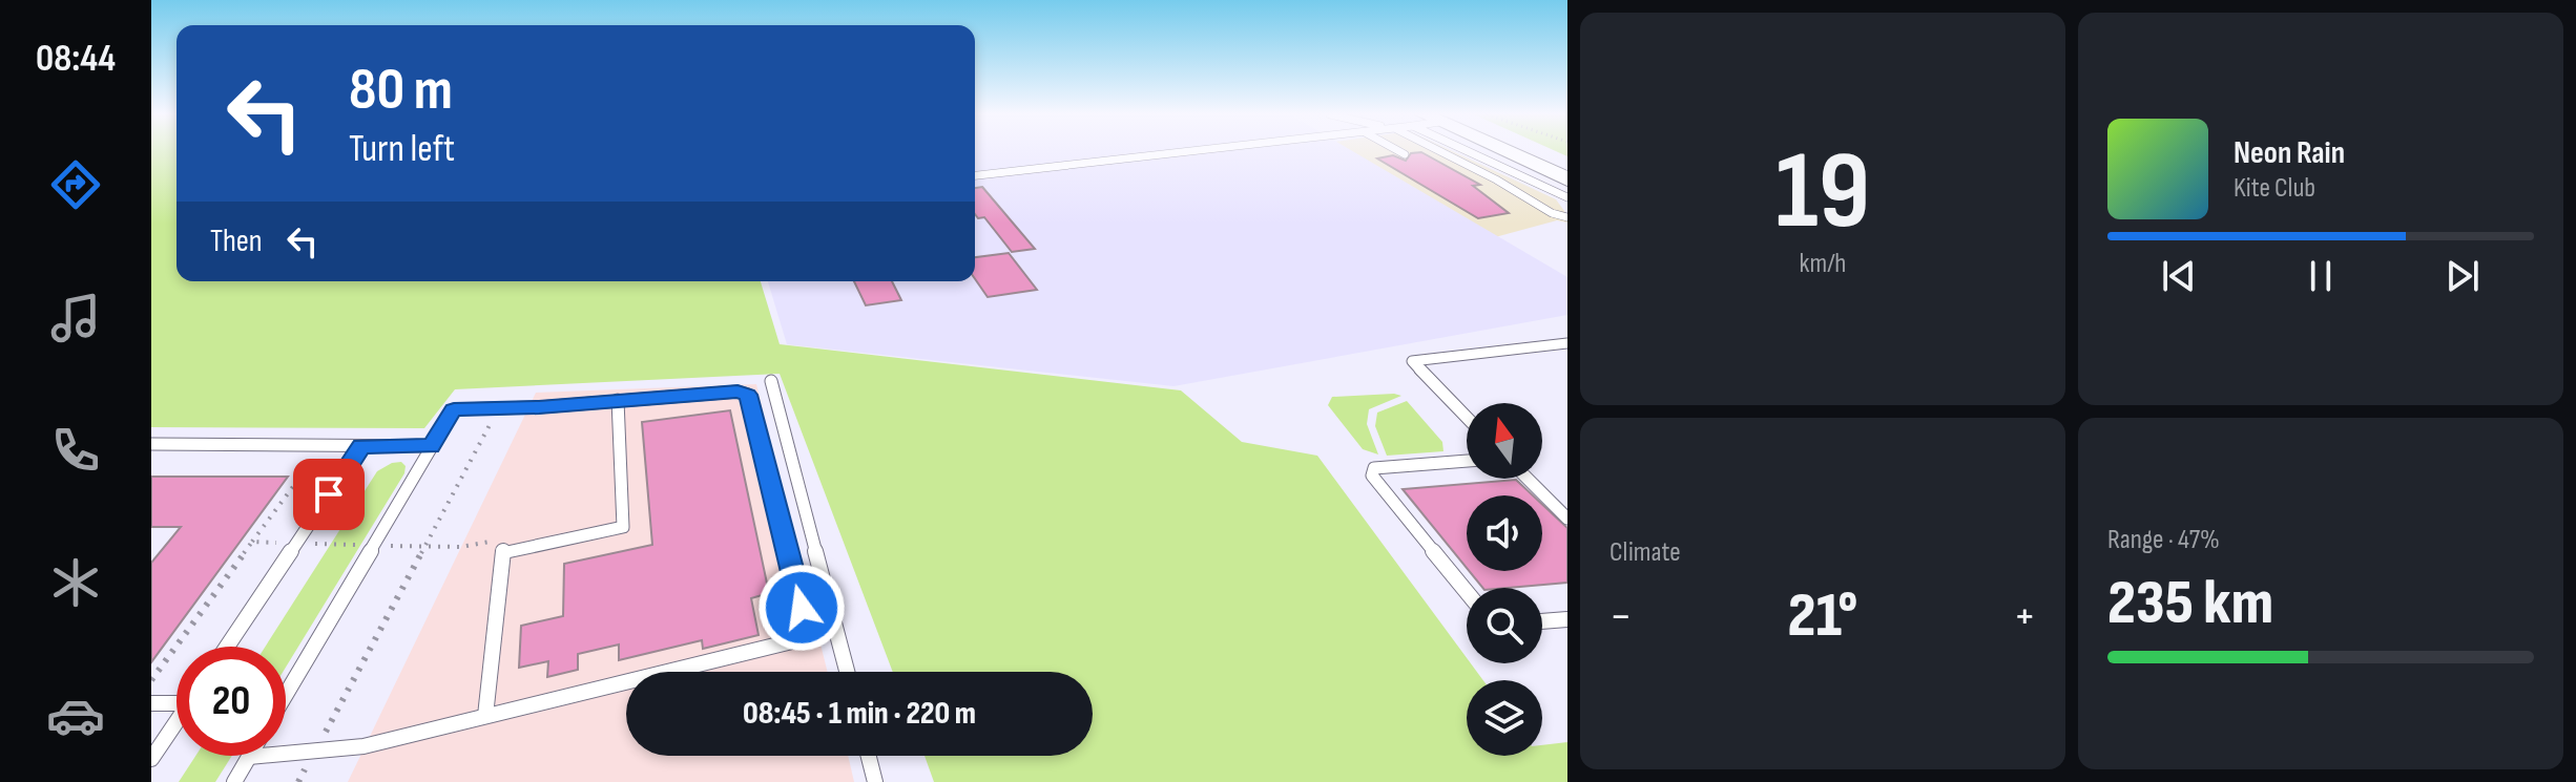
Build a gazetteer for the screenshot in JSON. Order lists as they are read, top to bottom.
{
  "north": "top",
  "page": {
    "tabs": "08:44",
    "tile": [
      ["19", "km/h"],
      "Climate",
      ["Range · 47%", "235 km"]
    ],
    "turn": ["80 m", "Turn left"],
    "song": ["Neon Rain", "Kite Club"],
    "then": "Then",
    "heat": ["−", "21°", "+"],
    "limit": "20",
    "trip": "08:45 · 1 min · 220 m"
  }
}
